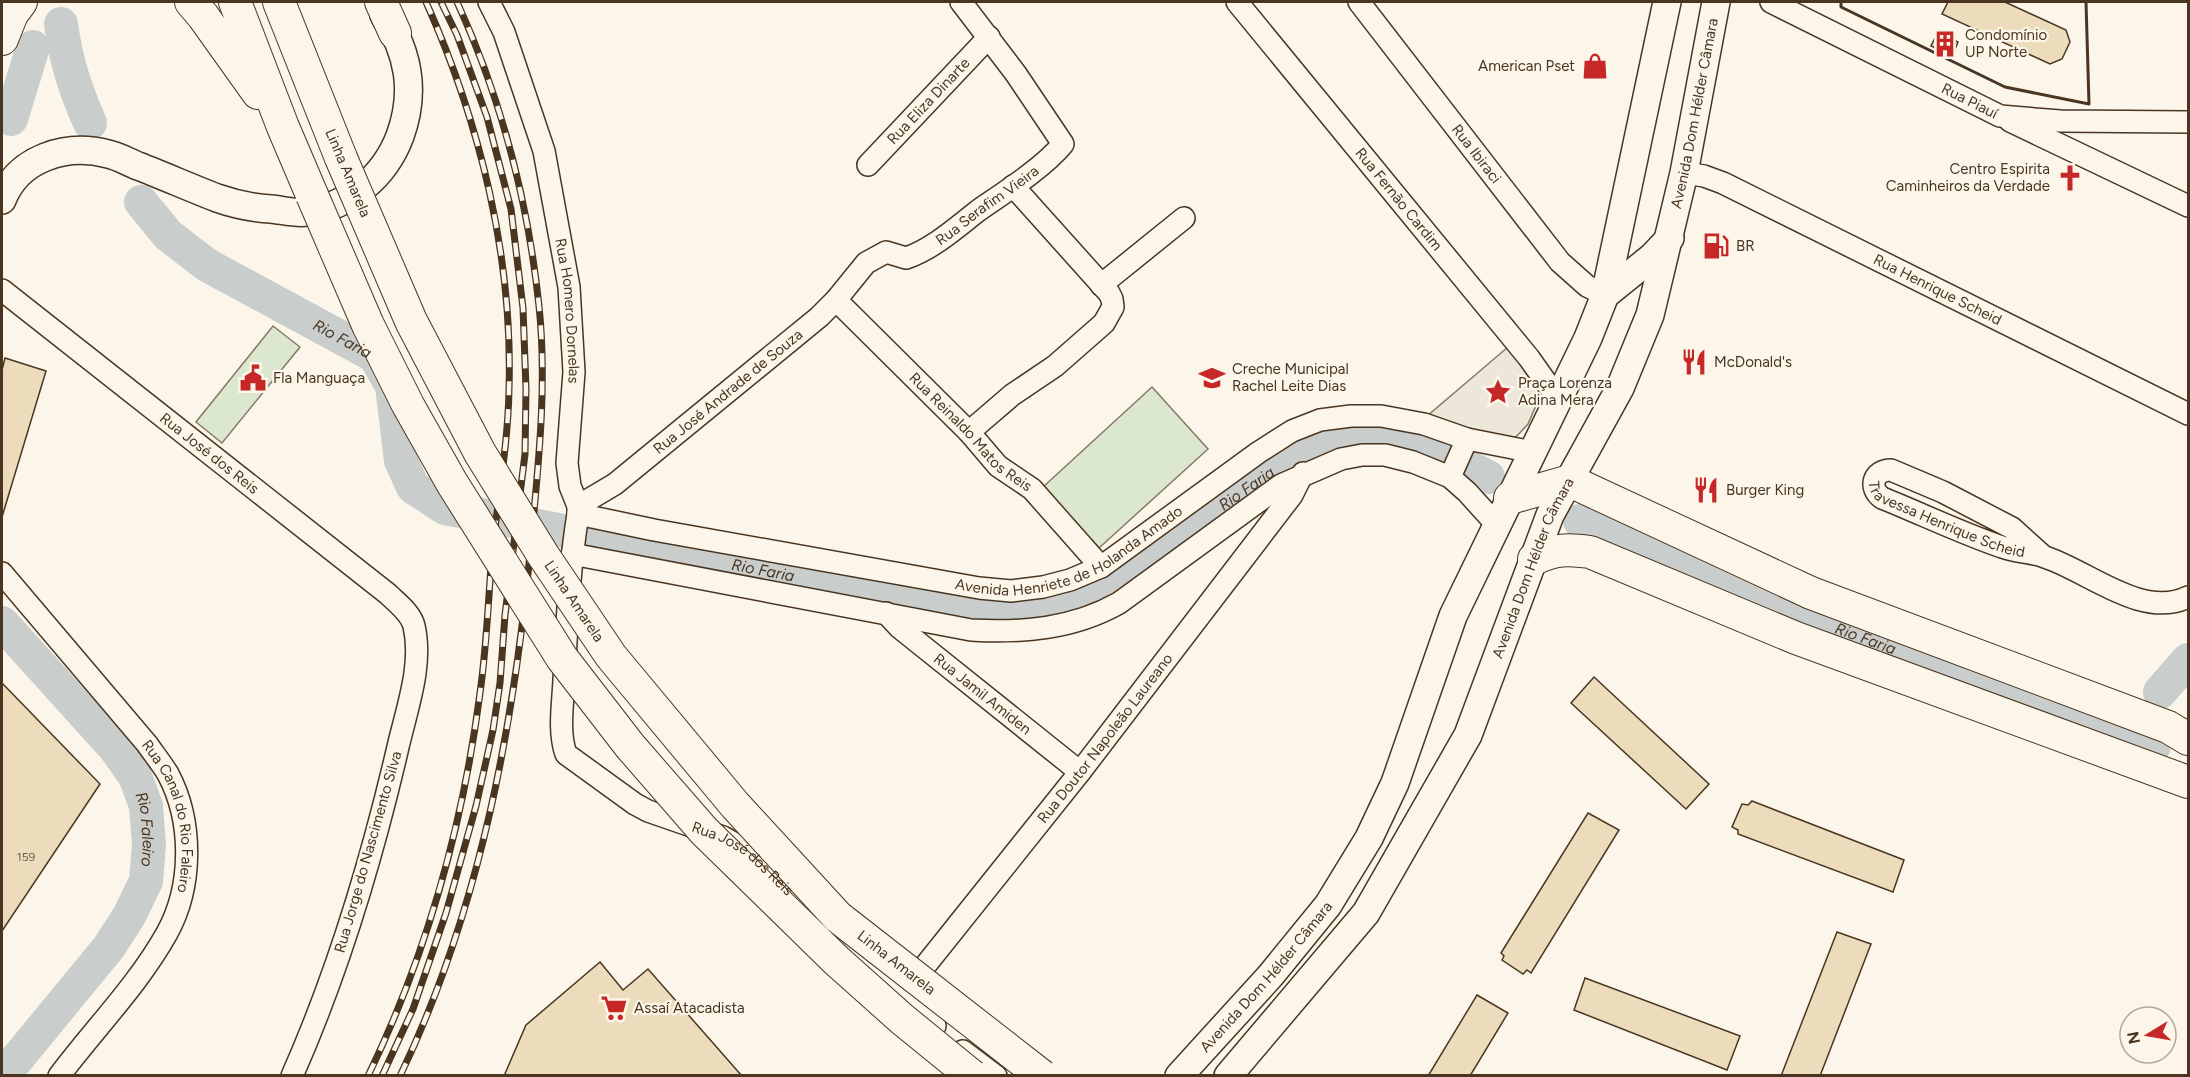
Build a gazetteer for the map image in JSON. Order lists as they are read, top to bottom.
{
  "streets": {
    "highway": ["Linha Amarela"],
    "main road": ["Avenida Dom Hélder Câmara"],
    "street": [
      "Rua Piauí",
      "Rua Eliza Dinarte",
      "Rua Ibiraci",
      "Rua Fernão Cardim",
      "Rua Serafim Vieira",
      "Rua Henrique Scheid",
      "Rua Homero Dornelas",
      "Rua José Andrade de Souza",
      "Rua Reinaldo Matos Reis",
      "Rua José dos Reis",
      "Travessa Henrique Scheid",
      "Avenida Henriete de Holanda Amado",
      "Rua Jamil Amiden",
      "Rua Doutor Napoleão Laureano",
      "Rua Canal do Rio Faleiro",
      "Rua Jorge do Nascimento Silva"
    ]
  },
  "crossings": [
    ["Rua Eliza Dinarte", "Rua Serafim Vieira"],
    ["Avenida Dom Hélder Câmara", "Rua Ibiraci"],
    ["Avenida Dom Hélder Câmara", "Rua Fernão Cardim"],
    ["Avenida Dom Hélder Câmara", "Rua Henrique Scheid"],
    ["Avenida Dom Hélder Câmara", "Avenida Henriete de Holanda Amado"],
    ["Rua Serafim Vieira", "Rua José Andrade de Souza"],
    ["Rua Homero Dornelas", "Rua José Andrade de Souza"],
    ["Rua Homero Dornelas", "Rua José dos Reis"],
    ["Rua Homero Dornelas", "Avenida Henriete de Holanda Amado"],
    ["Rua José Andrade de Souza", "Rua Reinaldo Matos Reis"],
    ["Rua José Andrade de Souza", "Avenida Henriete de Holanda Amado"],
    ["Rua Reinaldo Matos Reis", "Avenida Henriete de Holanda Amado"],
    ["Rua José dos Reis", "Rua Doutor Napoleão Laureano"],
    ["Rua José dos Reis", "Rua Jorge do Nascimento Silva"],
    ["Avenida Henriete de Holanda Amado", "Rua Jamil Amiden"],
    ["Avenida Henriete de Holanda Amado", "Rua Doutor Napoleão Laureano"],
    ["Rua Jamil Amiden", "Rua Doutor Napoleão Laureano"]
  ],
  "water": ["Rio Faria", "Rio Faleiro"],
  "places": {
    "building": ["Condomínio UP Norte"],
    "shop": ["American Pset"],
    "church": ["Centro Espirita Caminheiros da Verdade"],
    "fuel station": ["BR"],
    "restaurant": ["McDonald's", "Burger King"],
    "public building": ["Fla Manguaça"],
    "school or university": ["Creche Municipal Rachel Leite Dias"],
    "place": ["Praça Lorenza Adina Mera"],
    "supermarket": ["Assaí Atacadista"]
  },
  "house_numbers": ["159"],
  "north": "left"
}
